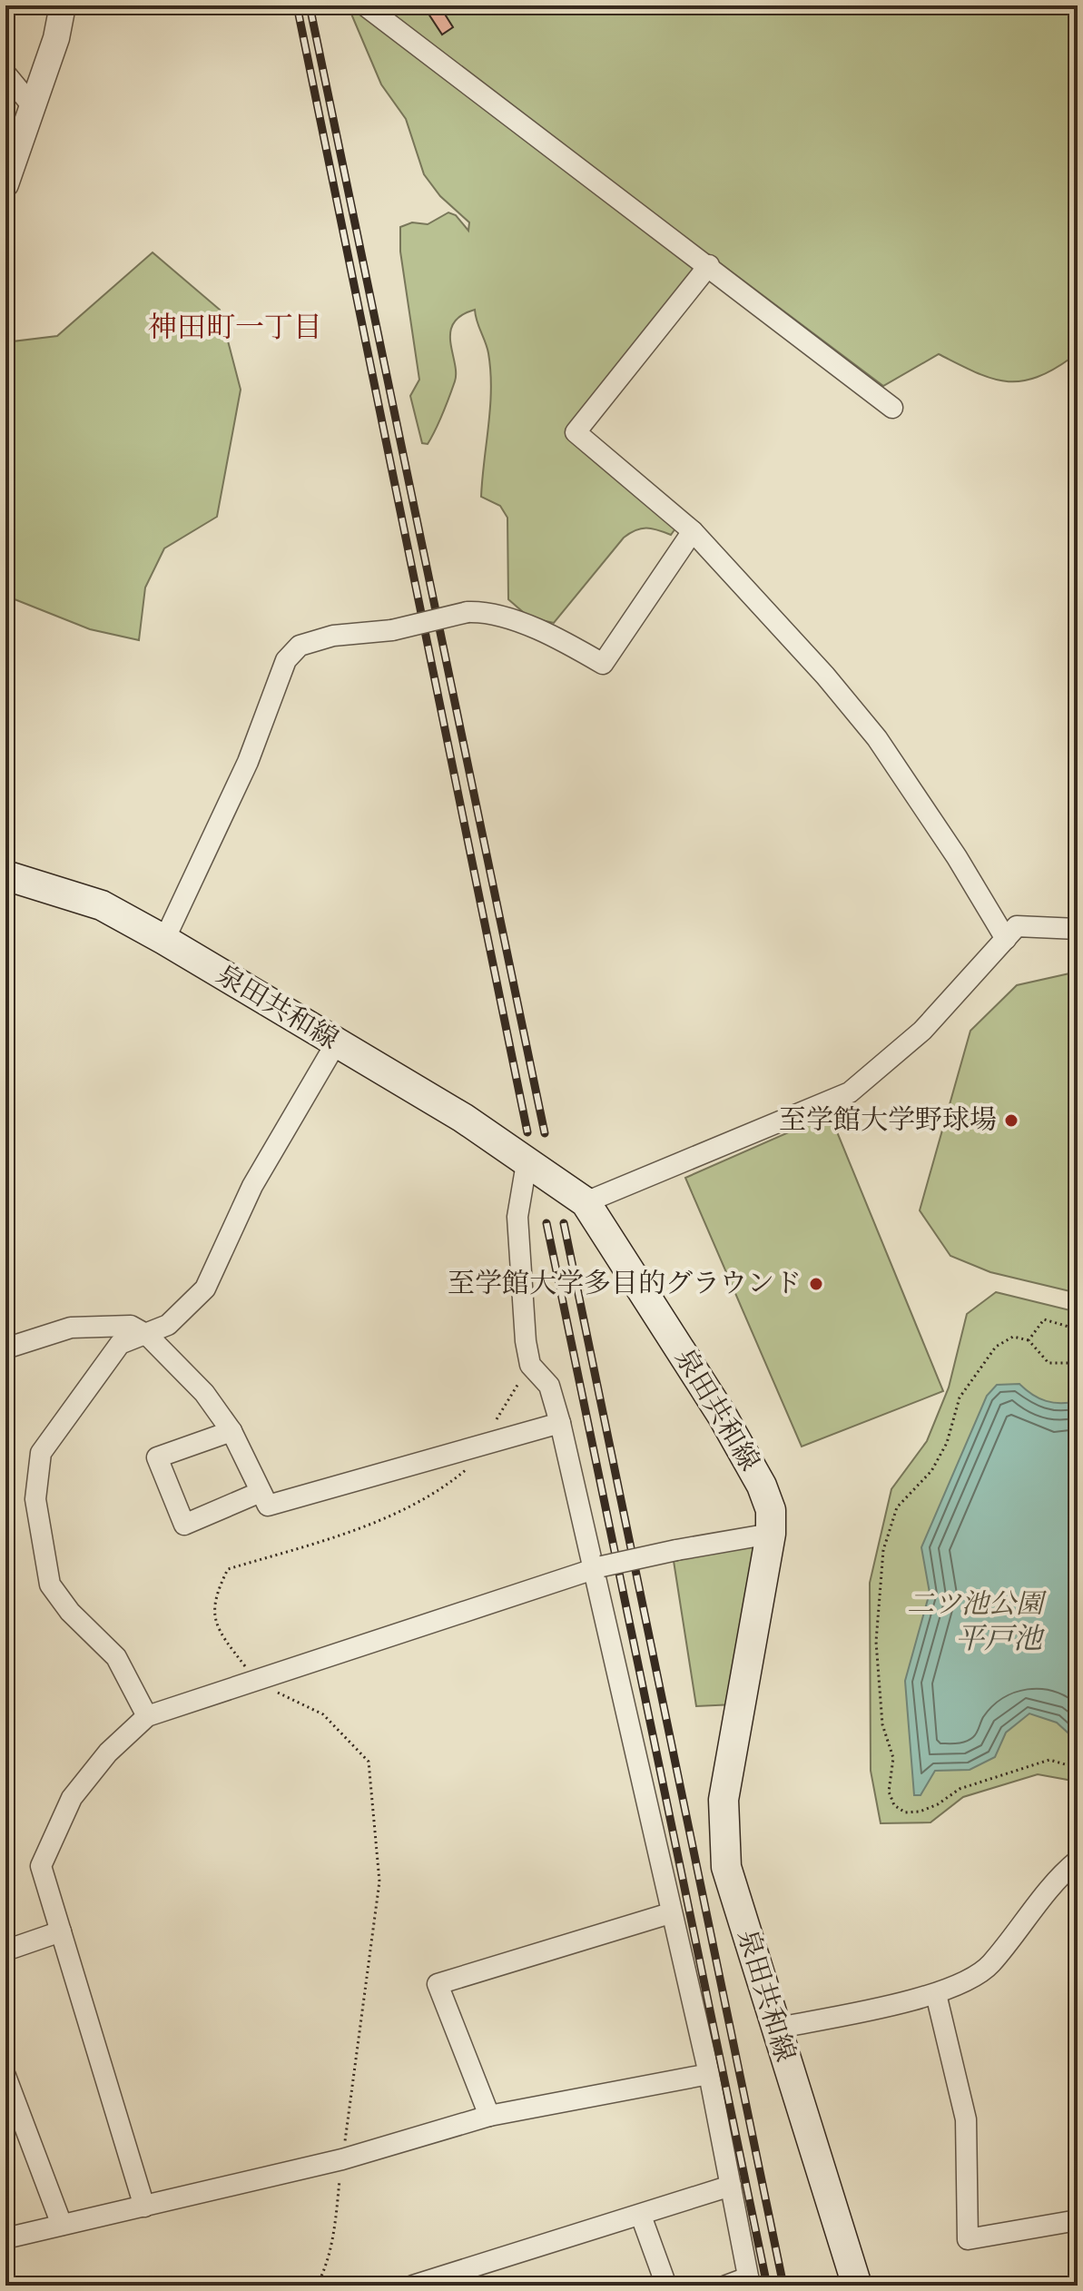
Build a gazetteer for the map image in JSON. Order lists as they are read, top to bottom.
{
  "streets": {
    "main road": ["泉田共和線"]
  },
  "districts": ["神田町一丁目"],
  "water": ["平戸池"],
  "parks": ["二ツ池公園"],
  "places": ["至学館大学野球場", "至学館大学多目的グラウンド"]
}
